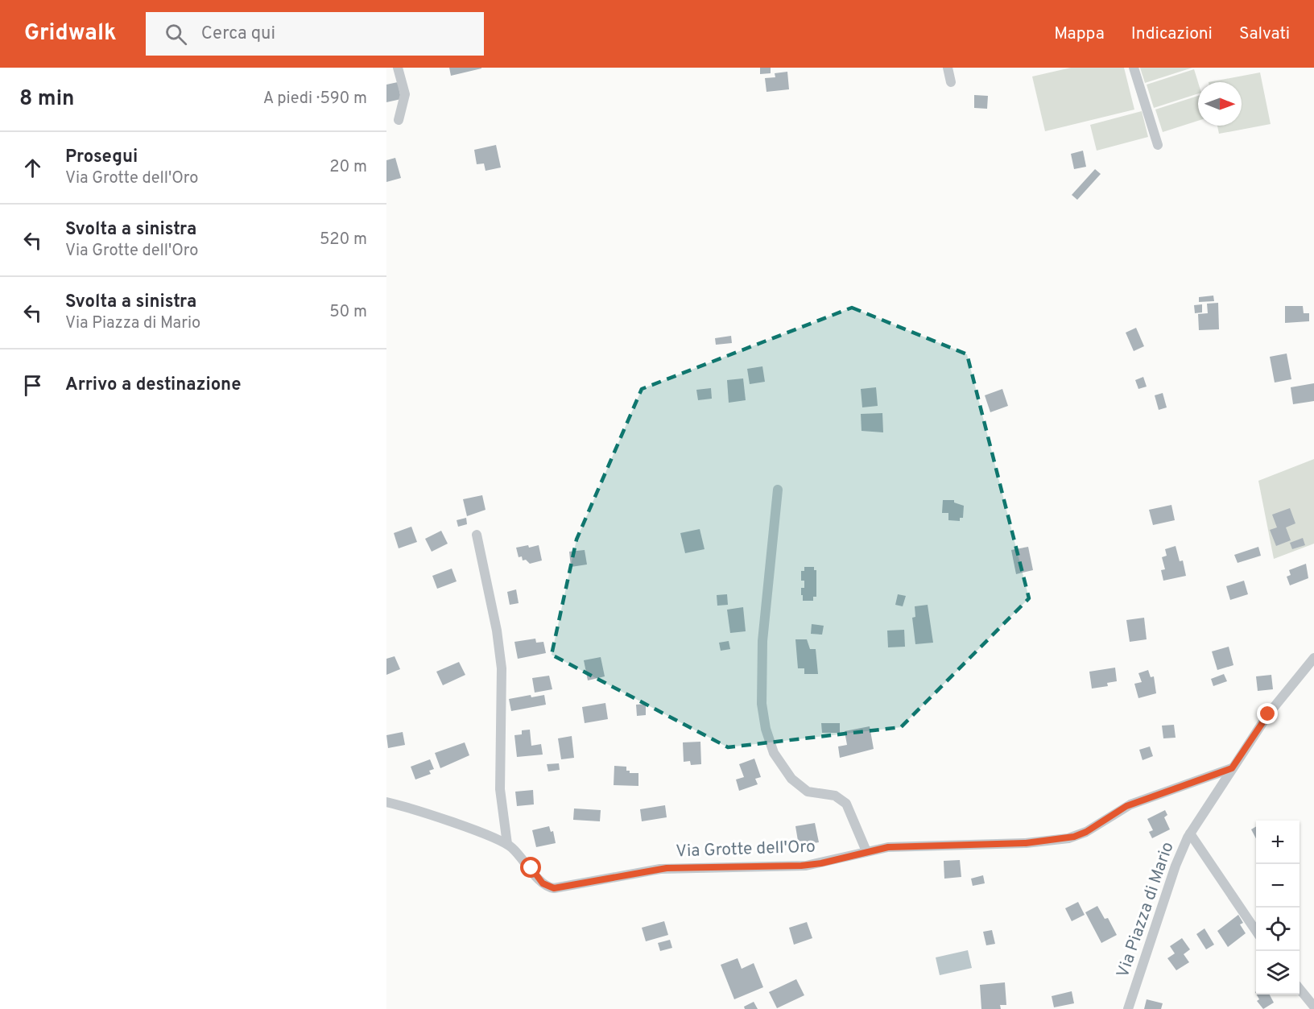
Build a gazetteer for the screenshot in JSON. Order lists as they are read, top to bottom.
{
  "streets": {
    "street": ["Via Grotte dell'Oro", "Via Piazza di Mario"]
  },
  "crossings": [
    ["Via Grotte dell'Oro", "Via Piazza di Mario"]
  ],
  "north": "right",
  "page": {
    "header": "Gridwalk",
    "search": "Cerca qui",
    "nav": ["Mappa", "Indicazioni", "Salvati"],
    "heading": ["8 min", "A piedi · 590 m"],
    "list": [
      ["Prosegui", "Via Grotte dell'Oro", "20 m"],
      ["Svolta a sinistra", "Via Grotte dell'Oro", "520 m"],
      ["Svolta a sinistra", "Via Piazza di Mario", "50 m"],
      "Arrivo a destinazione"
    ],
    "map_buttons": ["+", "−"]
  }
}
